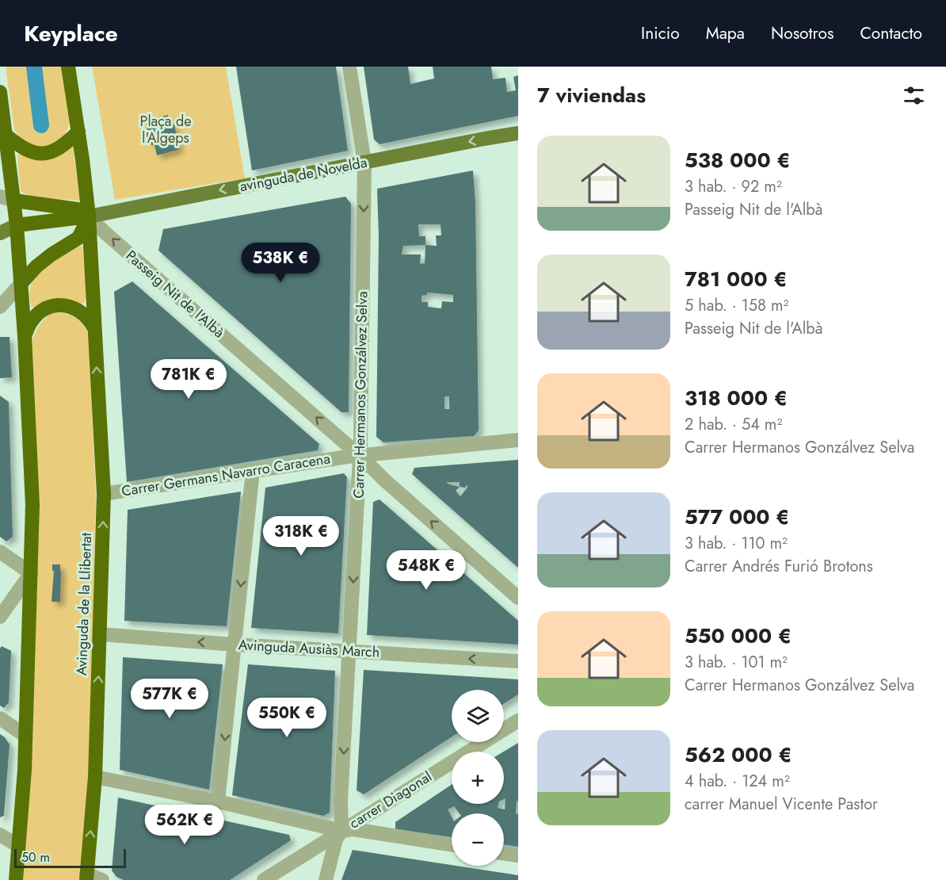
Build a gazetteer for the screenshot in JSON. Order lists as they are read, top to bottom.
{
  "streets": {
    "highway": ["Avinguda de la Llibertat"],
    "main road": ["avinguda de Novelda"],
    "street": [
      "Passeig Nit de l'Albà",
      "Carrer Hermanos Gonzálvez Selva",
      "Carrer Germans Navarro Caracena",
      "Avinguda Ausiàs March",
      "carrer Diagonal"
    ]
  },
  "crossings": [
    ["avinguda de Novelda", "Passeig Nit de l'Albà"],
    ["avinguda de Novelda", "Carrer Hermanos Gonzálvez Selva"],
    ["avinguda de Novelda", "Avinguda de la Llibertat"],
    ["Passeig Nit de l'Albà", "Carrer Hermanos Gonzálvez Selva"],
    ["Passeig Nit de l'Albà", "Carrer Germans Navarro Caracena"],
    ["Passeig Nit de l'Albà", "Avinguda de la Llibertat"],
    ["Carrer Hermanos Gonzálvez Selva", "Carrer Germans Navarro Caracena"],
    ["Carrer Hermanos Gonzálvez Selva", "Avinguda Ausiàs March"],
    ["Carrer Hermanos Gonzálvez Selva", "carrer Diagonal"],
    ["Carrer Germans Navarro Caracena", "Avinguda de la Llibertat"],
    ["Avinguda de la Llibertat", "Avinguda Ausiàs March"]
  ],
  "one_way": ["avinguda de Novelda", "Passeig Nit de l'Albà", "Avinguda Ausiàs March"],
  "parks": ["Plaça de l'Algeps"],
  "scale_bar": "50 m",
  "page": {
    "header": "Keyplace",
    "nav": [
      "Inicio",
      "Mapa",
      "Nosotros",
      "Contacto"
    ],
    "heading": "7 viviendas",
    "list": [
      {
        "name": "538 000 €",
        "note": "3 hab. · 92 m² · Passeig Nit de l'Albà"
      },
      {
        "name": "781 000 €",
        "note": "5 hab. · 158 m² · Passeig Nit de l'Albà"
      },
      {
        "name": "318 000 €",
        "note": "2 hab. · 54 m² · Carrer Hermanos Gonzálvez Selva"
      },
      {
        "name": "577 000 €",
        "note": "3 hab. · 110 m² · Carrer Andrés Furió Brotons"
      },
      {
        "name": "550 000 €",
        "note": "3 hab. · 101 m² · Carrer Hermanos Gonzálvez Selva"
      },
      {
        "name": "562 000 €",
        "note": "4 hab. · 124 m² · carrer Manuel Vicente Pastor"
      }
    ],
    "price": [
      "538K €",
      "781K €",
      "318K €",
      "548K €",
      "577K €",
      "550K €",
      "562K €"
    ],
    "map_buttons": ["+", "−"],
    "scale": "50 m"
  }
}
